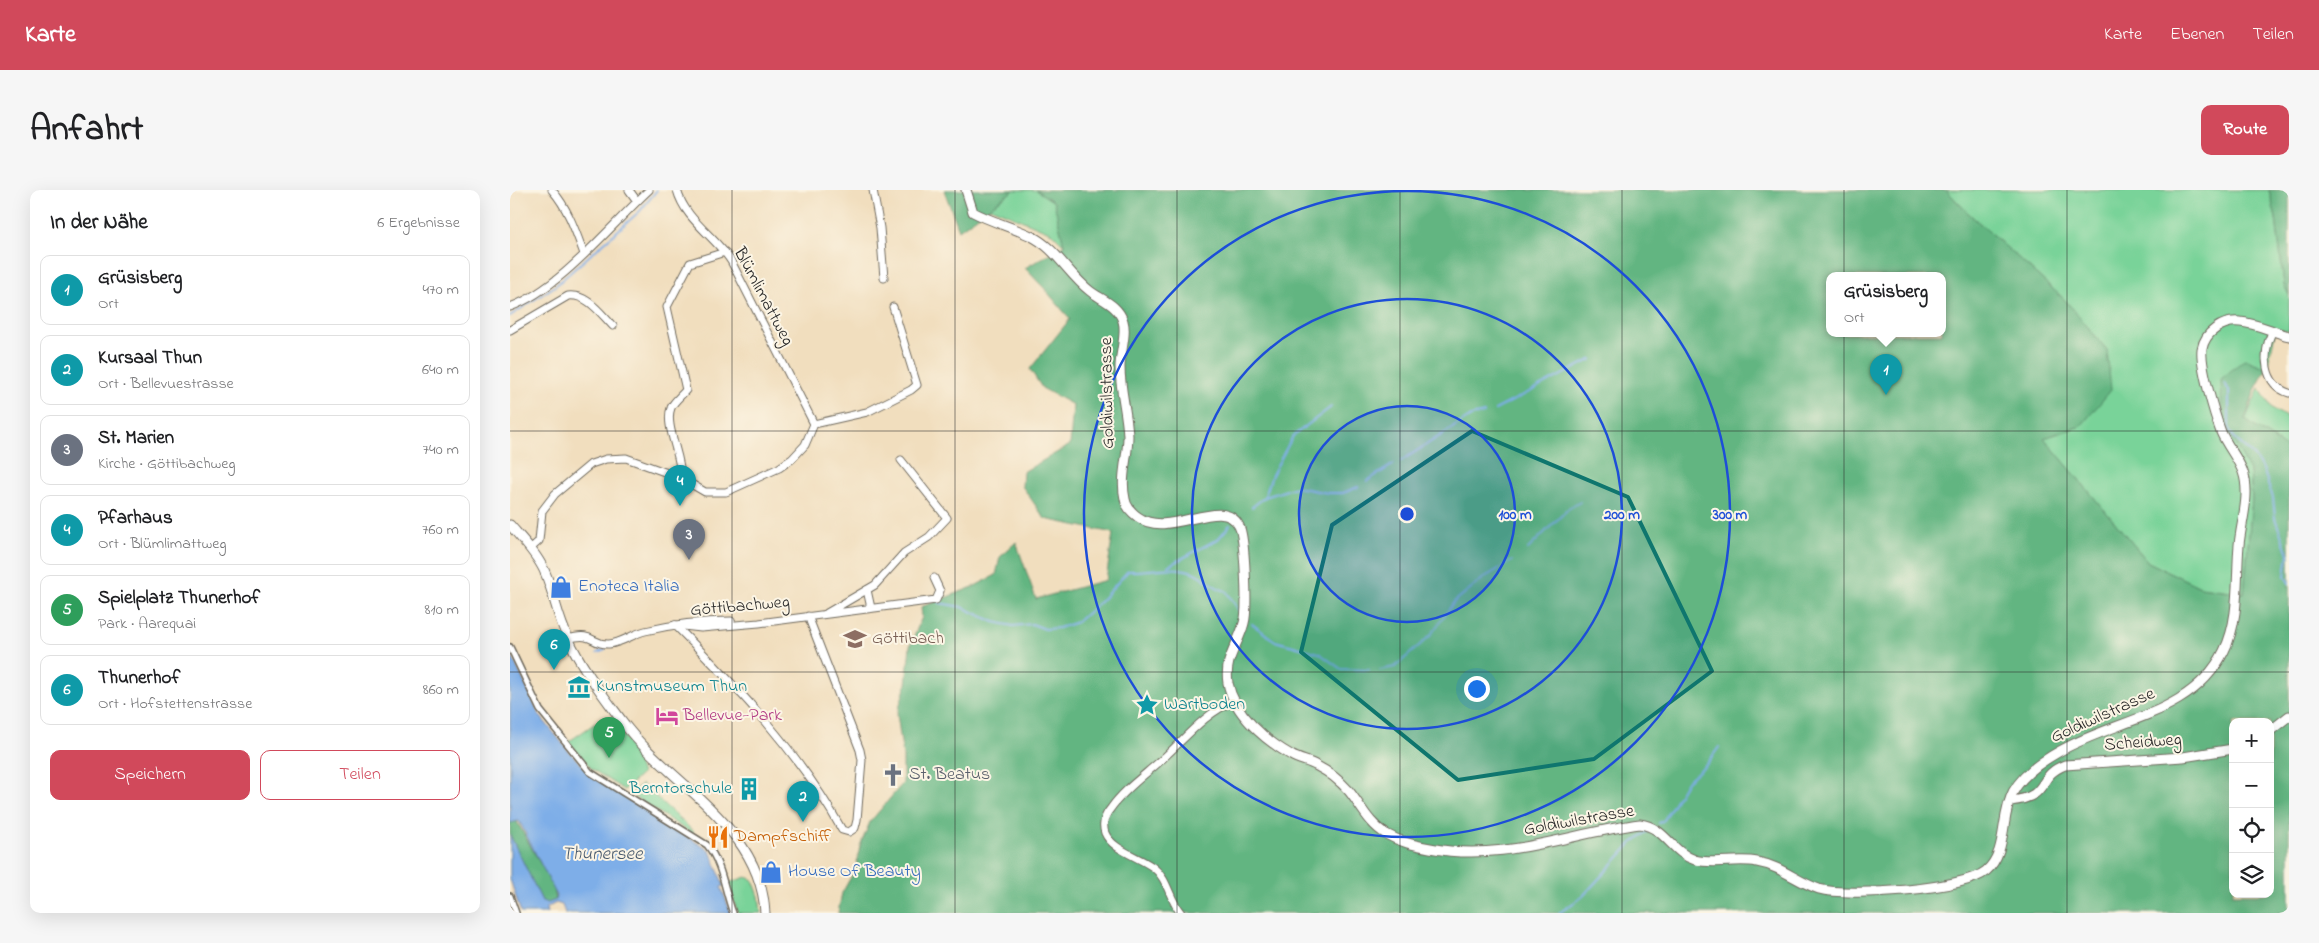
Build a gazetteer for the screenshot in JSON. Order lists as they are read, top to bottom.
{
  "streets": {
    "street": [
      "Blümlimattweg",
      "Goldiwilstrasse",
      "Göttibachweg",
      "Scheidweg"
    ]
  },
  "crossings": [
    ["Goldiwilstrasse", "Scheidweg"]
  ],
  "water": ["Thunersee"],
  "places": {
    "shop": ["Enoteca Italia", "House Of Beauty"],
    "school or university": ["Göttibach"],
    "museum": ["Kunstmuseum Thun"],
    "place": ["Wartboden"],
    "hotel": ["Bellevue-Park"],
    "church": ["St. Beatus"],
    "building": ["Berntorschule"],
    "restaurant": ["Dampfschiff"]
  },
  "page": {
    "header": "Karte",
    "nav": ["Karte", "Ebenen", "Teilen"],
    "title": "Anfahrt",
    "buttons": [
      "Route",
      ["Speichern", "Teilen"]
    ],
    "heading": ["In der Nähe", "6 Ergebnisse"],
    "list": [
      {
        "mark": "1",
        "name": "Grüsisberg",
        "note": "Ort",
        "value": "470 m"
      },
      {
        "mark": "2",
        "name": "Kursaal Thun",
        "note": "Ort · Bellevuestrasse",
        "value": "640 m"
      },
      {
        "mark": "3",
        "name": "St. Marien",
        "note": "Kirche · Göttibachweg",
        "value": "740 m"
      },
      {
        "mark": "4",
        "name": "Pfarhaus",
        "note": "Ort · Blümlimattweg",
        "value": "760 m"
      },
      {
        "mark": "5",
        "name": "Spielplatz Thunerhof",
        "note": "Park · Aarequai",
        "value": "810 m"
      },
      {
        "mark": "6",
        "name": "Thunerhof",
        "note": "Ort · Hofstettenstrasse",
        "value": "860 m"
      }
    ],
    "popup": ["Grüsisberg", "Ort"],
    "pins": [
      "1",
      "4",
      "3",
      "6",
      "5",
      "2"
    ],
    "map_buttons": ["+", "−"]
  },
  "rings": ["100 m", "200 m", "300 m"]
}
